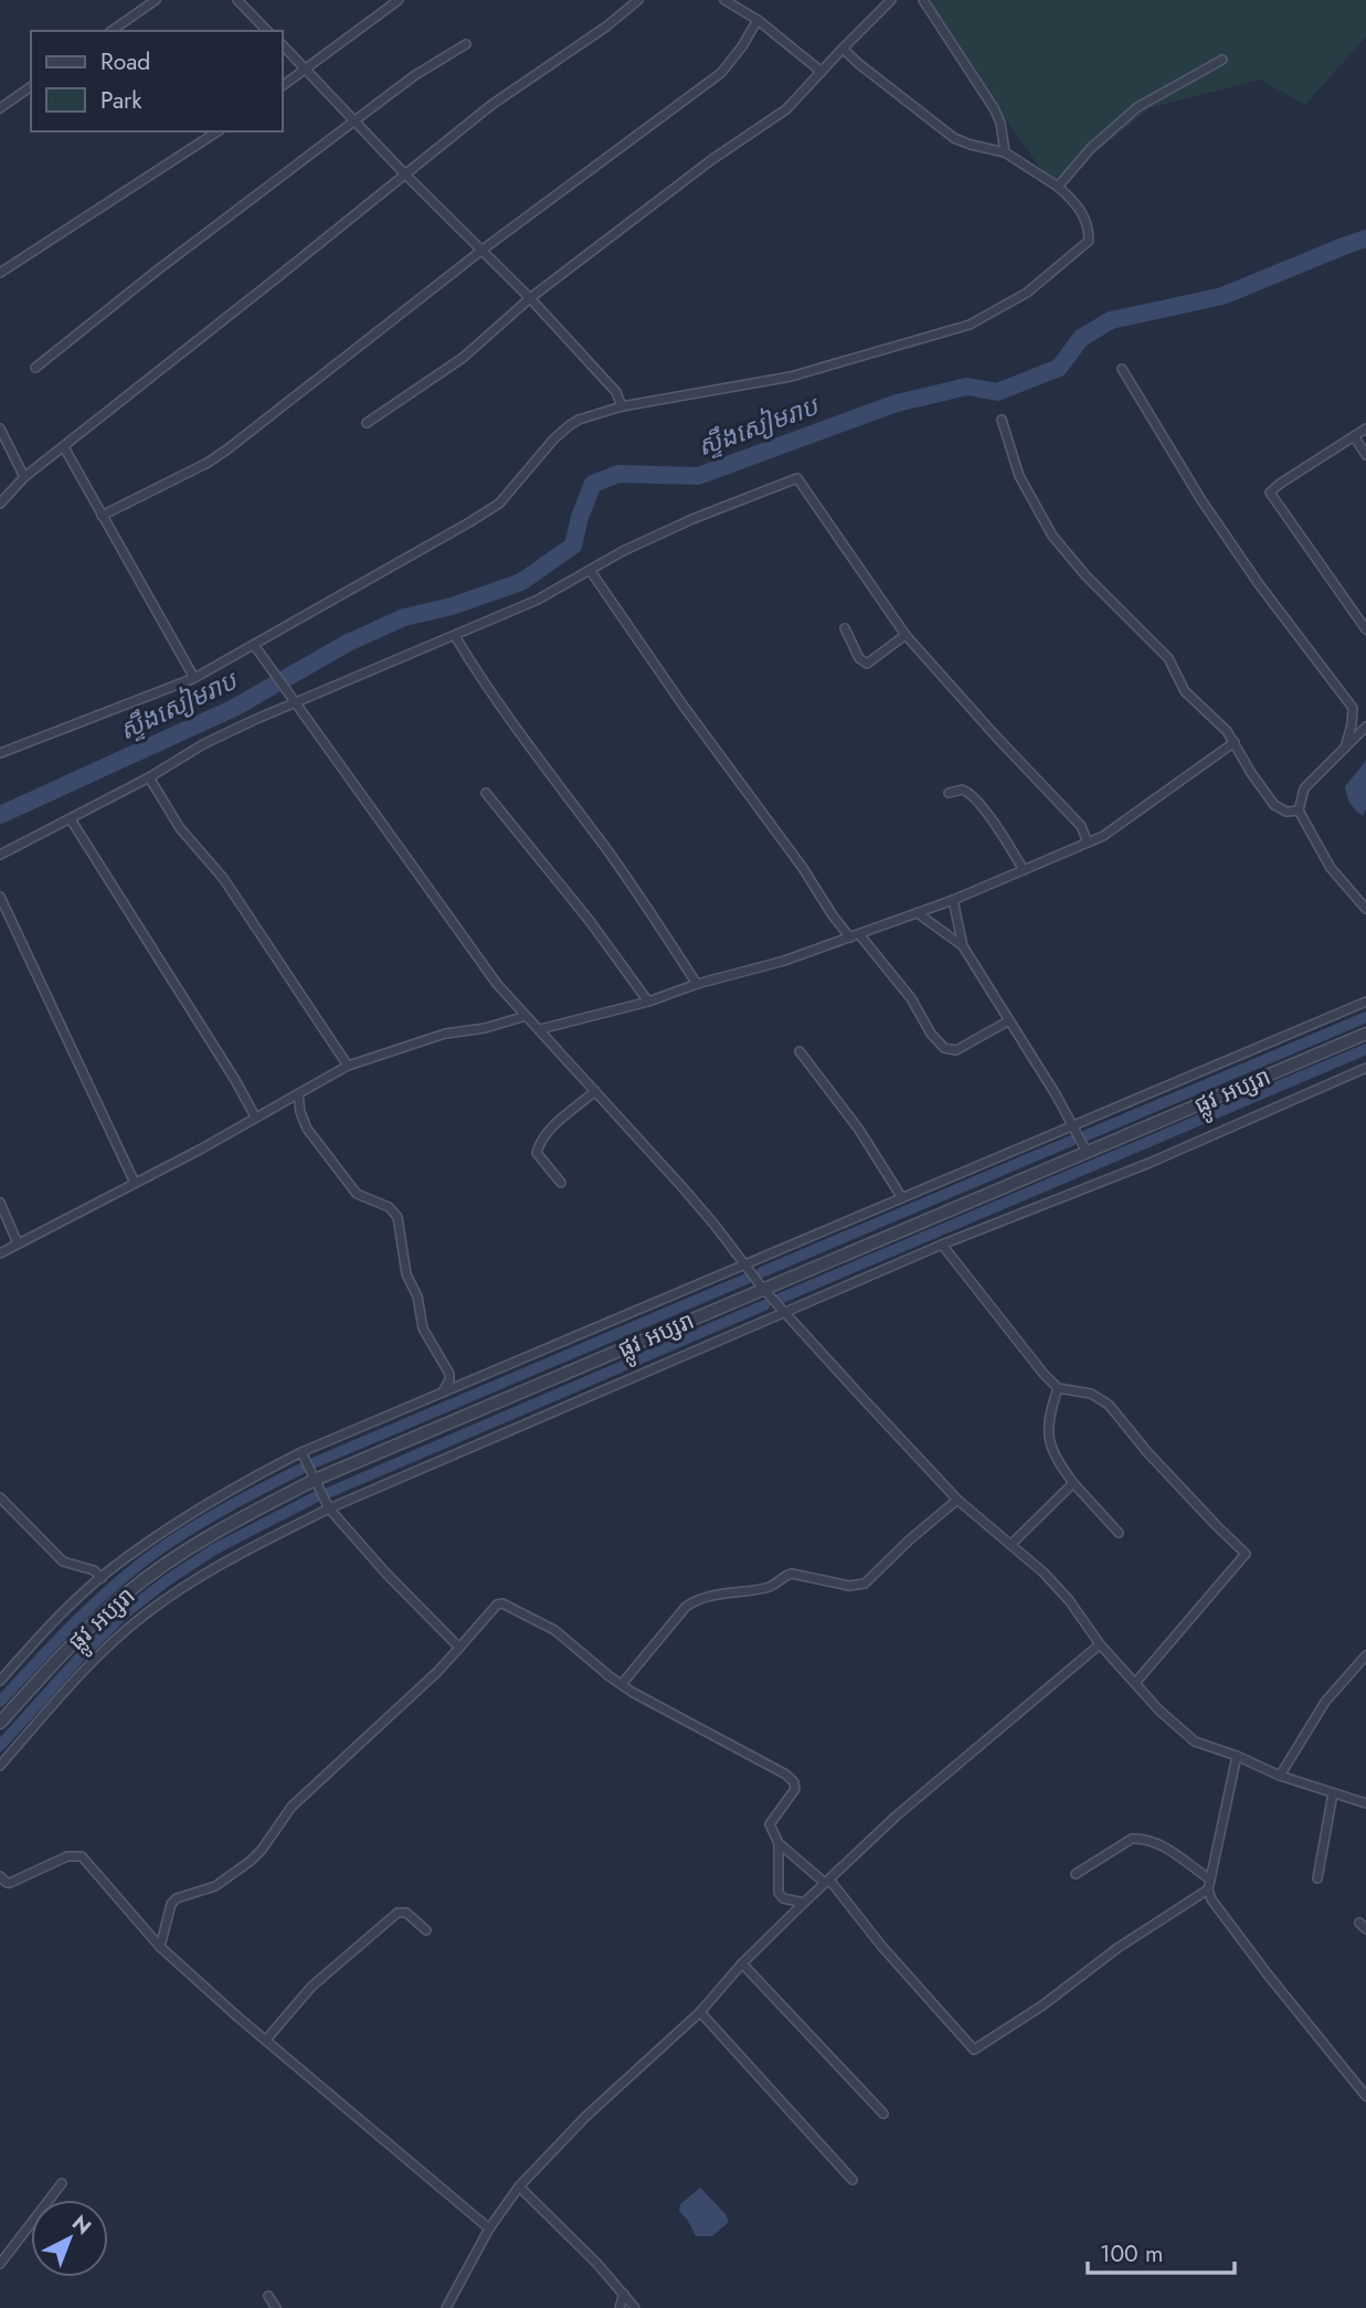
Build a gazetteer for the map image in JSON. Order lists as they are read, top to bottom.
{
  "streets": {
    "street": ["ផ្លូវ អប្សរា"]
  },
  "water": ["ស្ទឹងសៀមរាប"],
  "legend": ["Road", "Park"],
  "scale_bar": "100 m",
  "north": "top right"
}
